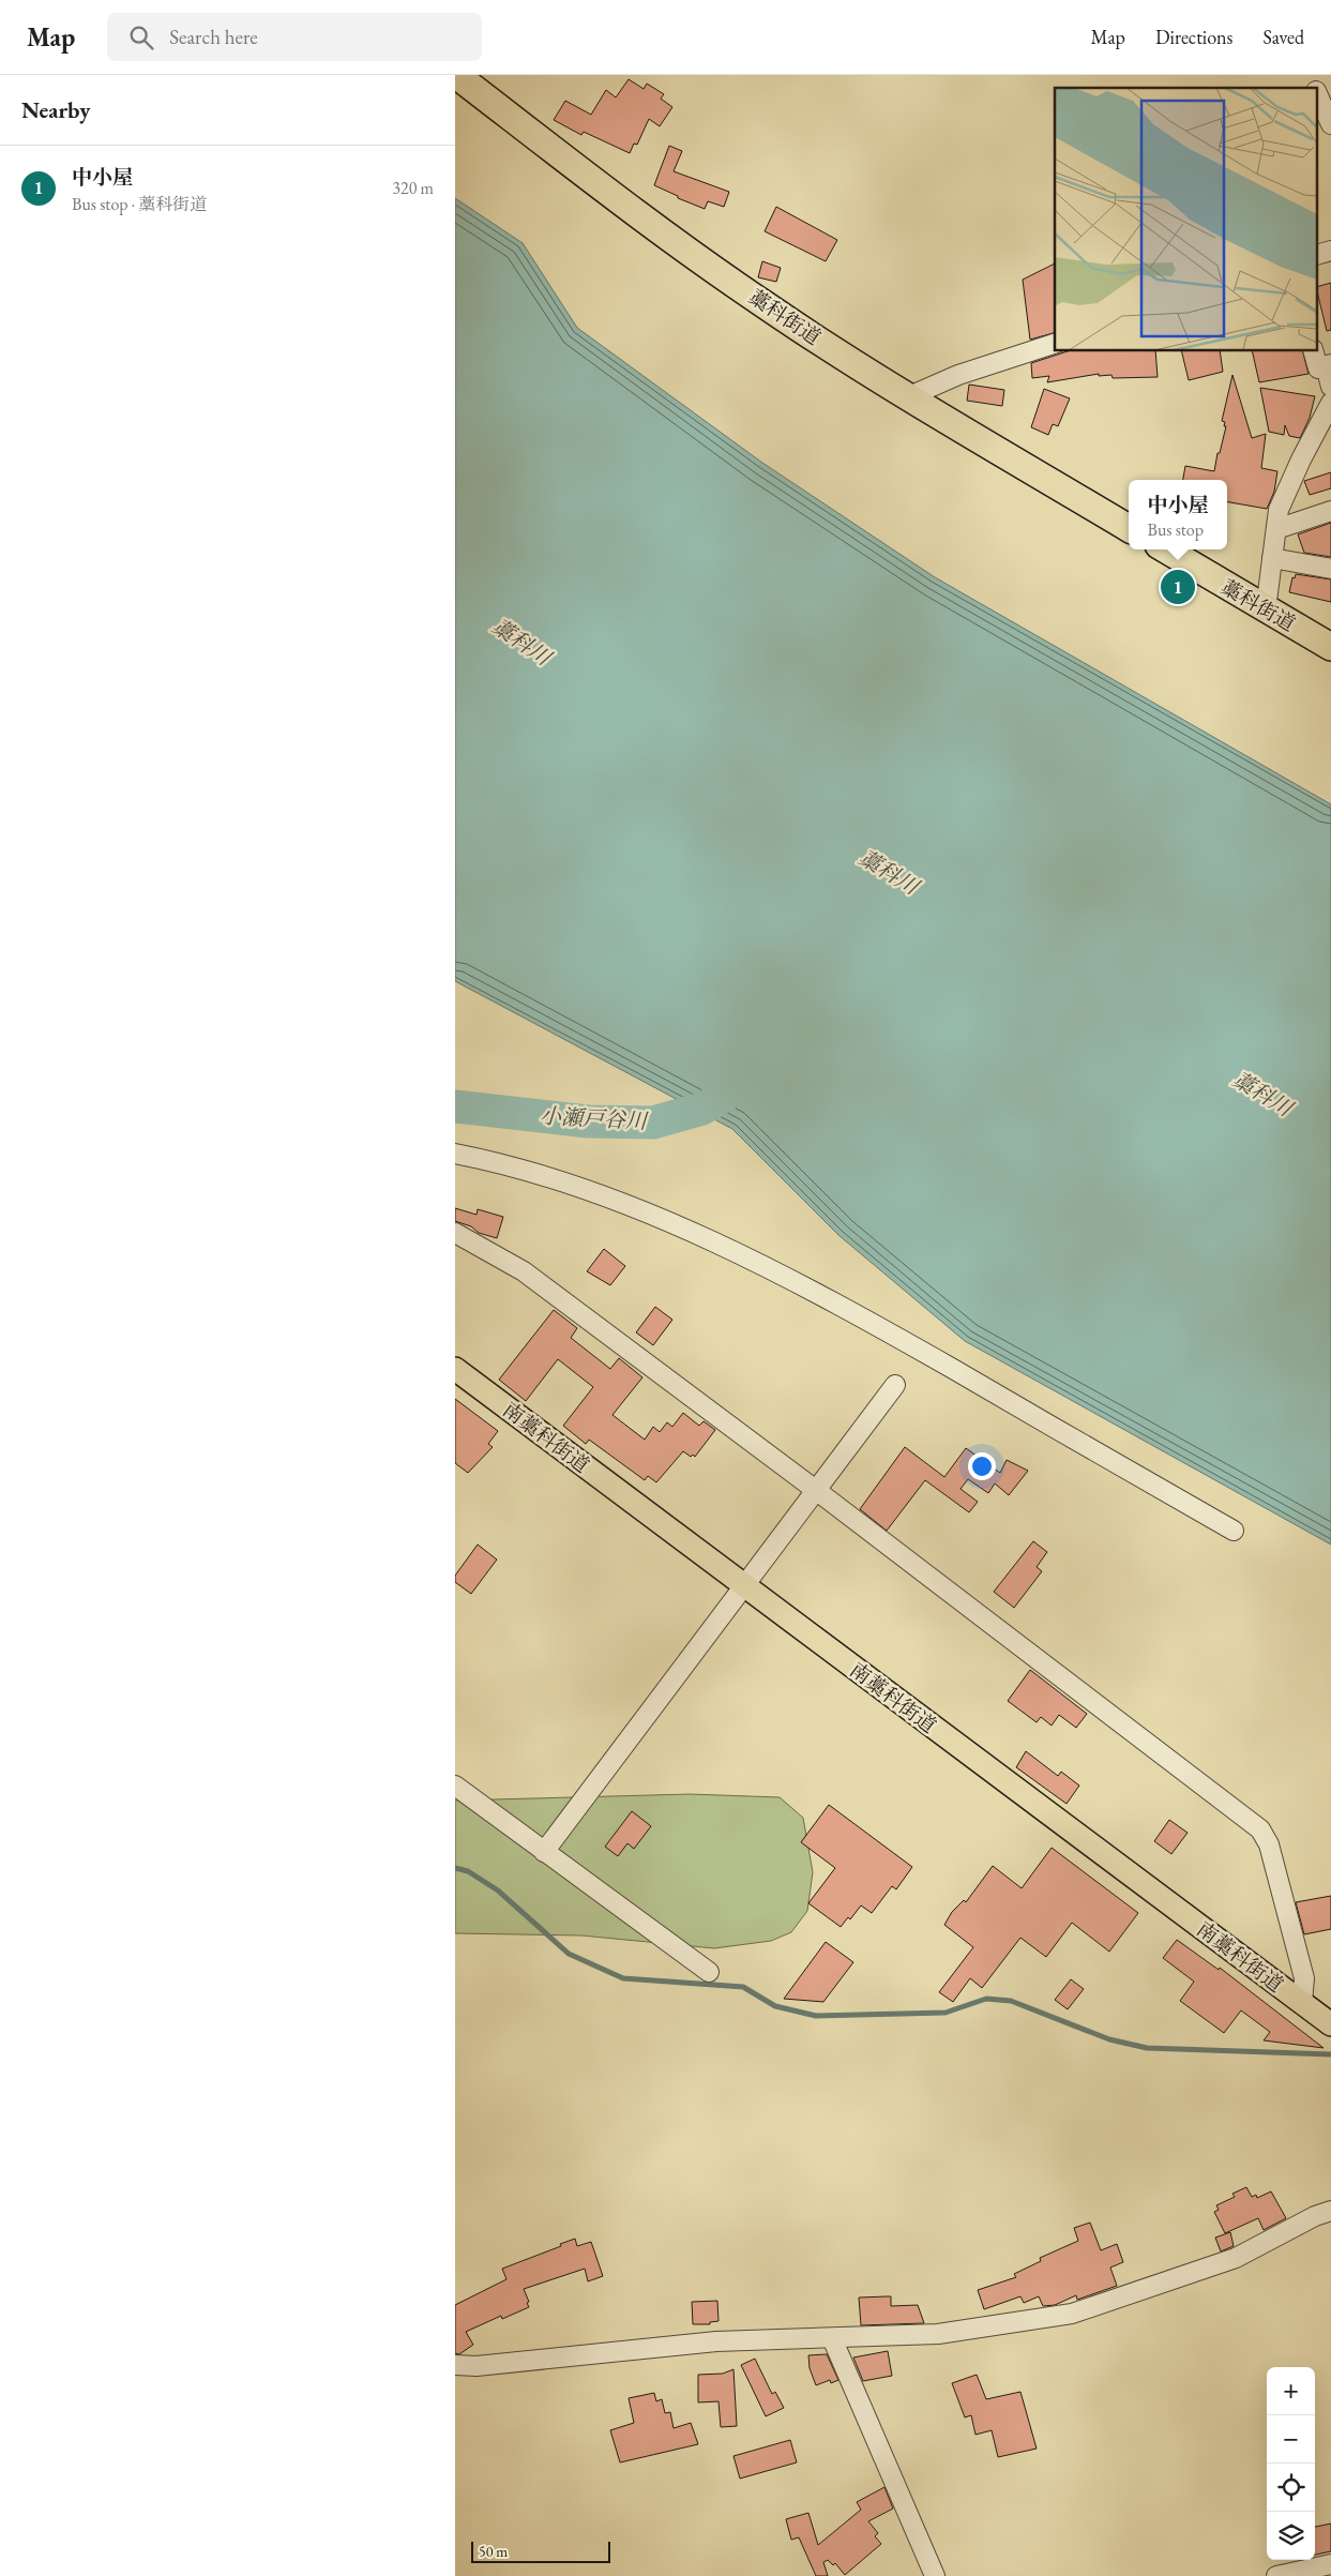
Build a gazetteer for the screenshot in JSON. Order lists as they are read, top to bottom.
{
  "streets": {
    "highway": ["藁科街道"],
    "main road": ["南藁科街道"]
  },
  "water": ["藁科川", "小瀬戸谷川"],
  "scale_bar": "50 m",
  "page": {
    "header": "Map",
    "search": "Search here",
    "nav": ["Map", "Directions", "Saved"],
    "heading": "Nearby",
    "list": [
      {
        "mark": "1",
        "name": "中小屋",
        "note": "Bus stop · 藁科街道",
        "value": "320 m"
      }
    ],
    "popup": ["中小屋", "Bus stop"],
    "pins": "1",
    "map_buttons": ["+", "−"],
    "scale": "50 m"
  }
}
